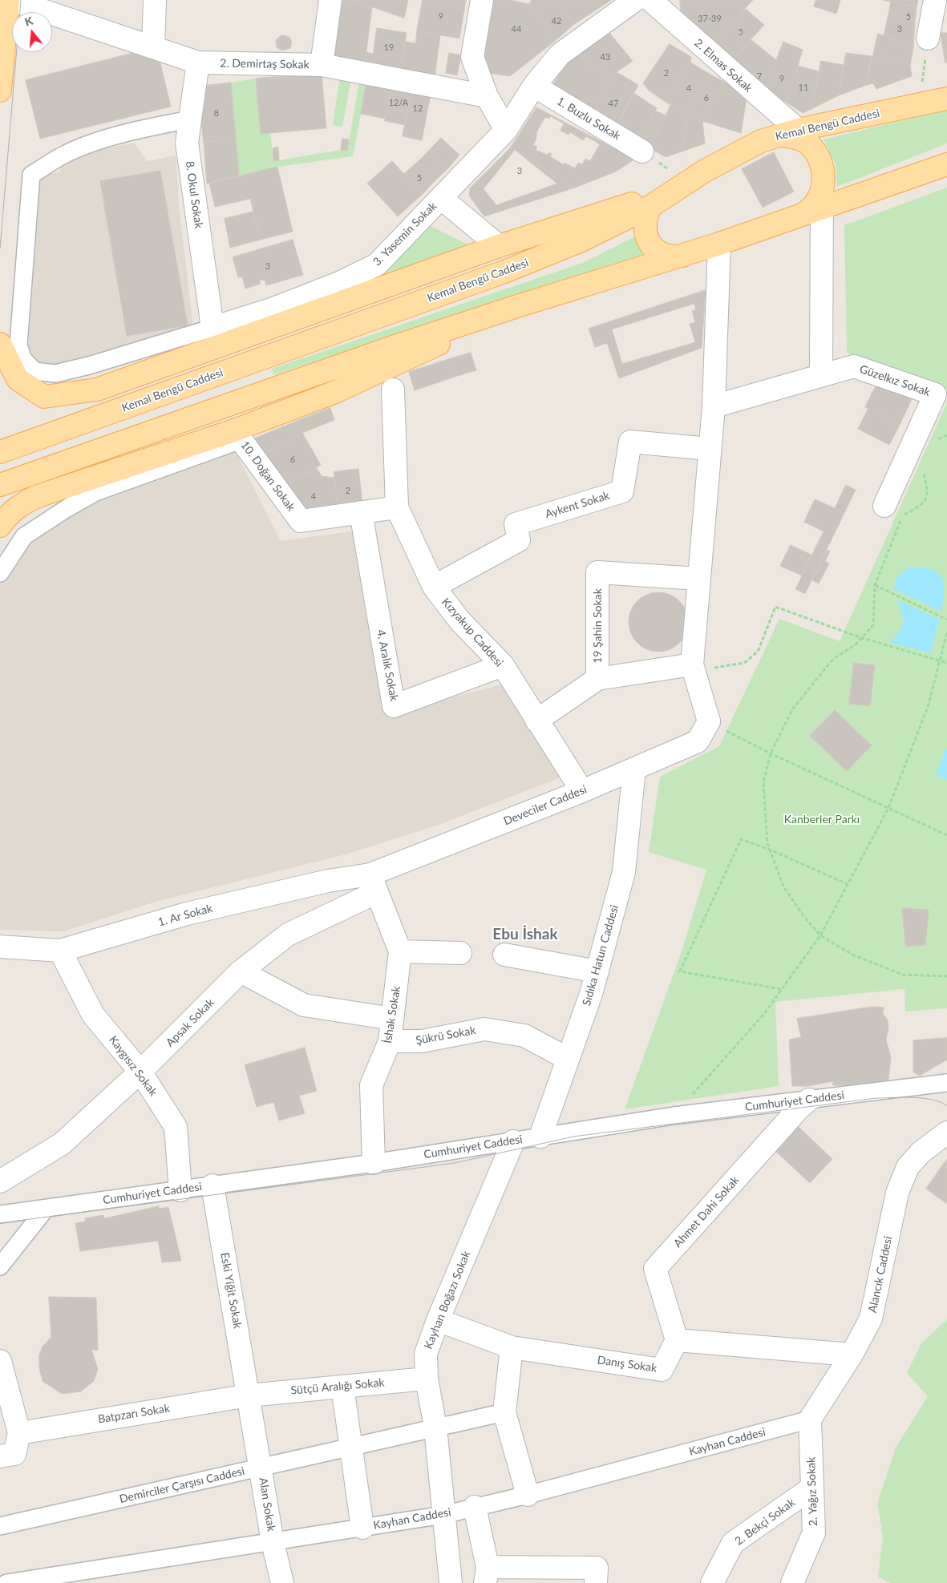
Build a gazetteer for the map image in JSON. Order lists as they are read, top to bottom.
{
  "streets": {
    "main road": ["Kemal Bengü Caddesi"],
    "street": [
      "2. Demirtaş Sokak",
      "2. Elmas Sokak",
      "1. Buzlu Sokak",
      "8. Okul Sokak",
      "3. Yasemin Sokak",
      "Güzelkız Sokak",
      "10. Doğan Sokak",
      "Aykent Sokak",
      "19 Şahin Sokak",
      "Kızyakup Caddesi",
      "4. Aralık Sokak",
      "Deveciler Caddesi",
      "1. Ar Sokak",
      "Sıdıka Hatun Caddesi",
      "İshak Sokak",
      "Apsak Sokak",
      "Şükrü Sokak",
      "Kaygısız Sokak",
      "Cumhuriyet Caddesi",
      "Ahmet Dahi Sokak",
      "Alancık Caddesi",
      "Eski Yiğit Sokak",
      "Kayhan Boğazı Sokak",
      "Danış Sokak",
      "Sütçü Aralığı Sokak",
      "Batpzarı Sokak",
      "Kayhan Caddesi",
      "Demirciler Çarşısı Caddesi",
      "2. Yağız Sokak",
      "Alan Sokak",
      "2. Bekçi Sokak"
    ]
  },
  "crossings": [
    ["2. Demirtaş Sokak", "8. Okul Sokak"],
    ["2. Elmas Sokak", "Kemal Bengü Caddesi"],
    ["8. Okul Sokak", "3. Yasemin Sokak"],
    ["10. Doğan Sokak", "Kızyakup Caddesi"],
    ["10. Doğan Sokak", "4. Aralık Sokak"],
    ["Aykent Sokak", "Kızyakup Caddesi"],
    ["19 Şahin Sokak", "Kızyakup Caddesi"],
    ["Kızyakup Caddesi", "4. Aralık Sokak"],
    ["Kızyakup Caddesi", "Deveciler Caddesi"],
    ["Deveciler Caddesi", "1. Ar Sokak"],
    ["Deveciler Caddesi", "Sıdıka Hatun Caddesi"],
    ["Deveciler Caddesi", "İshak Sokak"],
    ["Deveciler Caddesi", "Apsak Sokak"],
    ["1. Ar Sokak", "İshak Sokak"],
    ["1. Ar Sokak", "Apsak Sokak"],
    ["1. Ar Sokak", "Kaygısız Sokak"],
    ["Sıdıka Hatun Caddesi", "Şükrü Sokak"],
    ["Sıdıka Hatun Caddesi", "Cumhuriyet Caddesi"],
    ["İshak Sokak", "Apsak Sokak"],
    ["İshak Sokak", "Şükrü Sokak"],
    ["İshak Sokak", "Cumhuriyet Caddesi"],
    ["Apsak Sokak", "Kaygısız Sokak"],
    ["Kaygısız Sokak", "Cumhuriyet Caddesi"],
    ["Cumhuriyet Caddesi", "Ahmet Dahi Sokak"],
    ["Cumhuriyet Caddesi", "Eski Yiğit Sokak"],
    ["Cumhuriyet Caddesi", "Kayhan Boğazı Sokak"],
    ["Ahmet Dahi Sokak", "Danış Sokak"],
    ["Alancık Caddesi", "Kayhan Caddesi"],
    ["Alancık Caddesi", "2. Yağız Sokak"],
    ["Eski Yiğit Sokak", "Sütçü Aralığı Sokak"],
    ["Eski Yiğit Sokak", "Batpzarı Sokak"],
    ["Eski Yiğit Sokak", "Demirciler Çarşısı Caddesi"],
    ["Eski Yiğit Sokak", "Alan Sokak"],
    ["Kayhan Boğazı Sokak", "Danış Sokak"],
    ["Kayhan Boğazı Sokak", "Sütçü Aralığı Sokak"],
    ["Kayhan Boğazı Sokak", "Kayhan Caddesi"],
    ["Kayhan Boğazı Sokak", "Demirciler Çarşısı Caddesi"],
    ["Sütçü Aralığı Sokak", "Batpzarı Sokak"],
    ["Kayhan Caddesi", "2. Yağız Sokak"],
    ["Kayhan Caddesi", "Alan Sokak"],
    ["Demirciler Çarşısı Caddesi", "Alan Sokak"],
    ["2. Yağız Sokak", "2. Bekçi Sokak"]
  ],
  "districts": ["Ebu İshak"],
  "parks": ["Kanberler Parkı"],
  "house_numbers": [
    "9",
    "5",
    "37-39",
    "42",
    "44",
    "3",
    "5",
    "19",
    "43",
    "2",
    "7",
    "9",
    "11",
    "4",
    "6",
    "12/A",
    "47",
    "12",
    "8",
    "3",
    "5",
    "3",
    "6",
    "2",
    "4"
  ],
  "north": "top"
}
